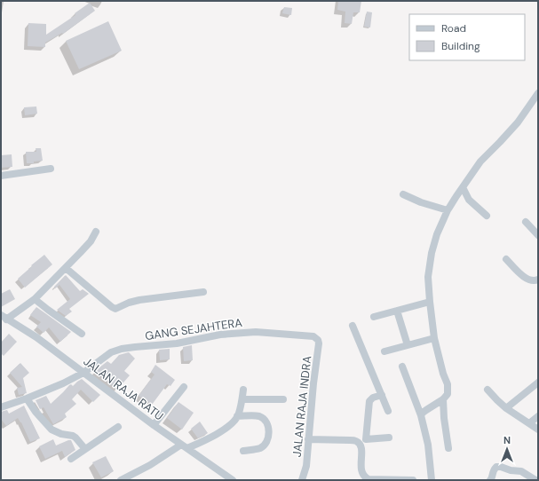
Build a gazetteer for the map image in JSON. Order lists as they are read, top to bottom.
{
  "streets": {
    "street": ["GANG SEJAHTERA", "JALAN RAJA RATU", "JALAN RAJA INDRA"]
  },
  "crossings": [
    ["GANG SEJAHTERA", "JALAN RAJA RATU"],
    ["GANG SEJAHTERA", "JALAN RAJA INDRA"]
  ],
  "legend": ["Road", "Building"],
  "north": "top"
}
